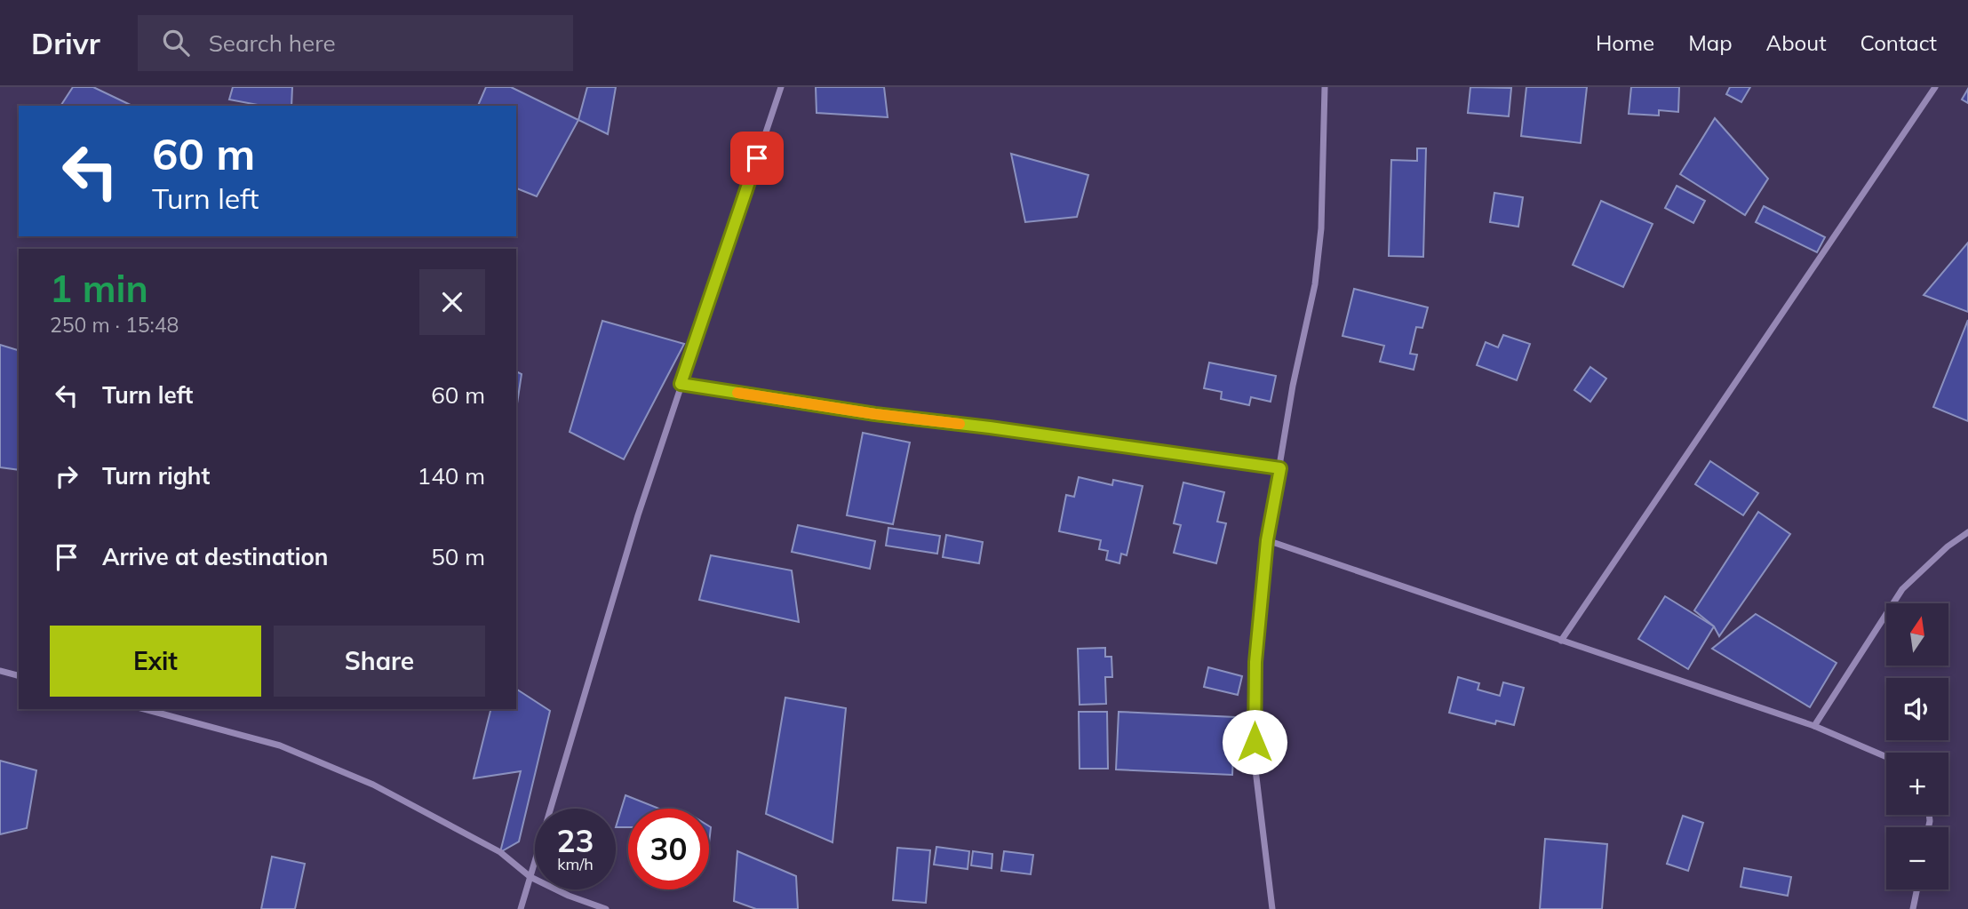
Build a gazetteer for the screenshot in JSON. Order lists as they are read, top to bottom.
{
  "north": "top",
  "page": {
    "header": "Drivr",
    "search": "Search here",
    "nav": [
      "Home",
      "Map",
      "About",
      "Contact"
    ],
    "turn": ["60 m", "Turn left"],
    "heading": ["1 min", "250 m · 15:48"],
    "list": [
      {
        "name": "Turn left",
        "value": "60 m"
      },
      {
        "name": "Turn right",
        "value": "140 m"
      },
      {
        "name": "Arrive at destination",
        "value": "50 m"
      }
    ],
    "map_buttons": ["+", "−"],
    "buttons": ["Exit", "Share"],
    "speed": "23 km/h",
    "limit": "30"
  }
}
